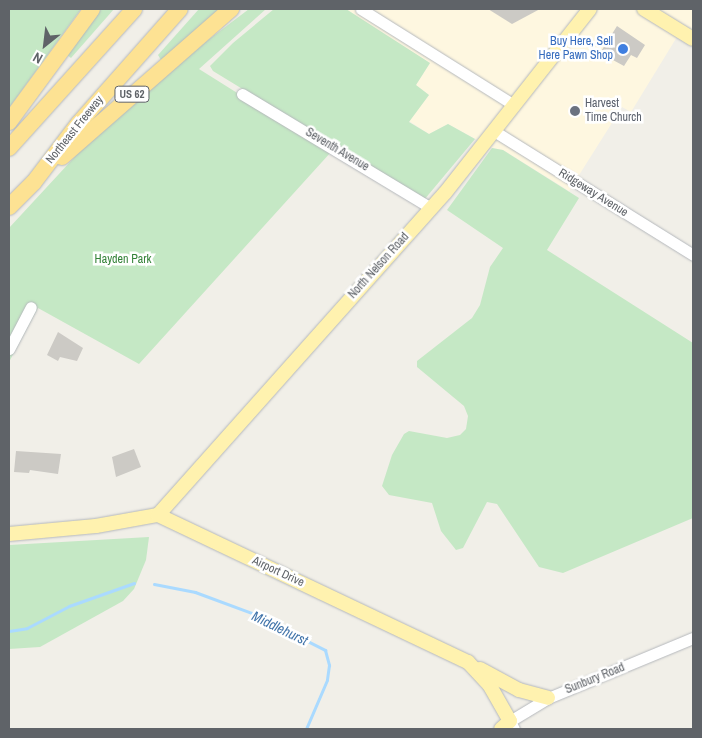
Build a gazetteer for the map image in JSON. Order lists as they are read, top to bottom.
{
  "streets": {
    "highway": ["US 62", "Northeast Freeway"],
    "main road": ["North Nelson Road", "Airport Drive"],
    "street": ["Seventh Avenue", "Ridgeway Avenue", "Sunbury Road"]
  },
  "crossings": [
    ["US 62", "Northeast Freeway"],
    ["Seventh Avenue", "North Nelson Road"],
    ["Ridgeway Avenue", "North Nelson Road"],
    ["North Nelson Road", "Airport Drive"],
    ["Airport Drive", "Sunbury Road"]
  ],
  "water": ["Middlehurst"],
  "parks": ["Hayden Park"],
  "places": ["Buy Here, Sell Here Pawn Shop", "Harvest Time Church"],
  "north": "bottom left"
}
